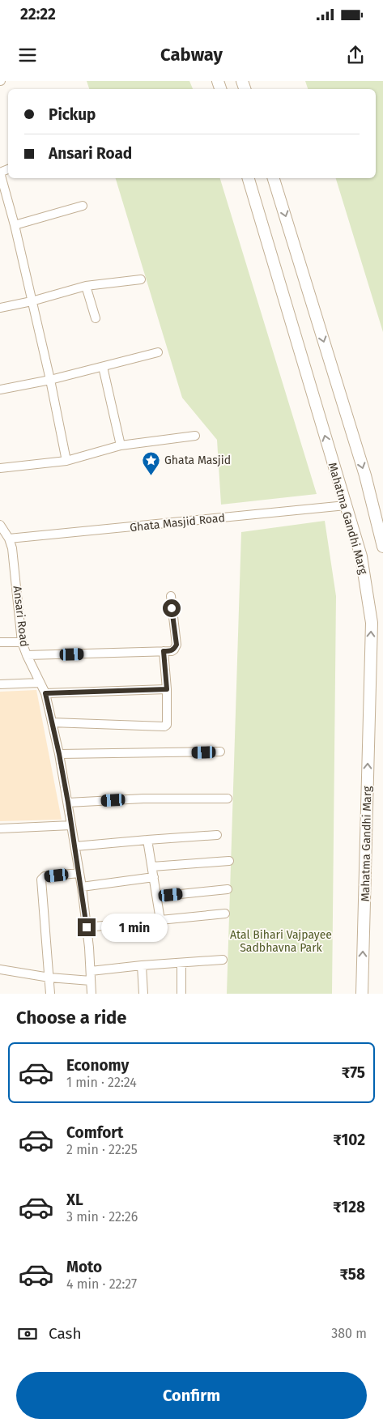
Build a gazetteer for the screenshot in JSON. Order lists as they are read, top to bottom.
{
  "streets": {
    "main road": ["Mahatma Gandhi Marg"],
    "street": ["Ghata Masjid Road", "Ansari Road"]
  },
  "crossings": [
    ["Mahatma Gandhi Marg", "Ghata Masjid Road"],
    ["Ghata Masjid Road", "Ansari Road"]
  ],
  "parks": ["Atal Bihari Vajpayee Sadbhavna Park"],
  "places": {
    "place": ["Ghata Masjid"]
  },
  "page": {
    "status": "22:22",
    "header": "Cabway",
    "banner": ["Pickup", "Ansari Road"],
    "bubble": "1 min",
    "heading": "Choose a ride",
    "list": [
      {
        "name": "Economy",
        "note": "1 min · 22:24",
        "value": "₹75"
      },
      {
        "name": "Comfort",
        "note": "2 min · 22:25",
        "value": "₹102"
      },
      {
        "name": "XL",
        "note": "3 min · 22:26",
        "value": "₹128"
      },
      {
        "name": "Moto",
        "note": "4 min · 22:27",
        "value": "₹58"
      }
    ],
    "pay": ["Cash", "380 m"],
    "buttons": "Confirm"
  }
}
